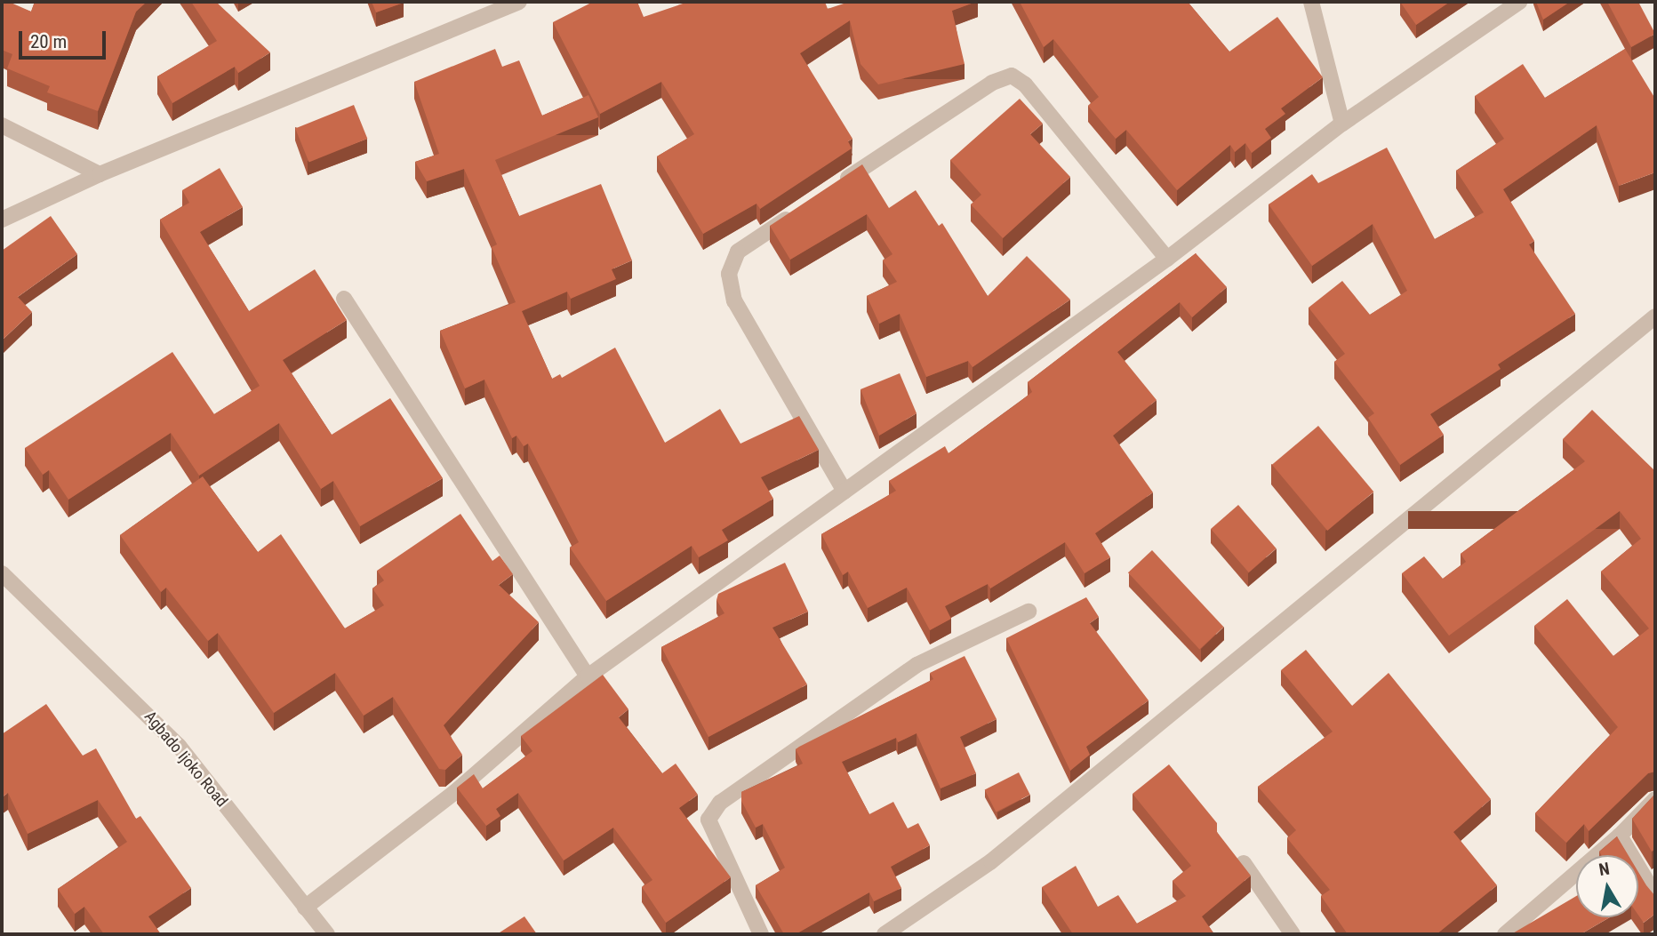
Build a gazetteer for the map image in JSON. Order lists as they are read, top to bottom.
{
  "streets": {
    "street": ["Agbado Ijoko Road"]
  },
  "scale_bar": "20 m",
  "north": "top"
}
